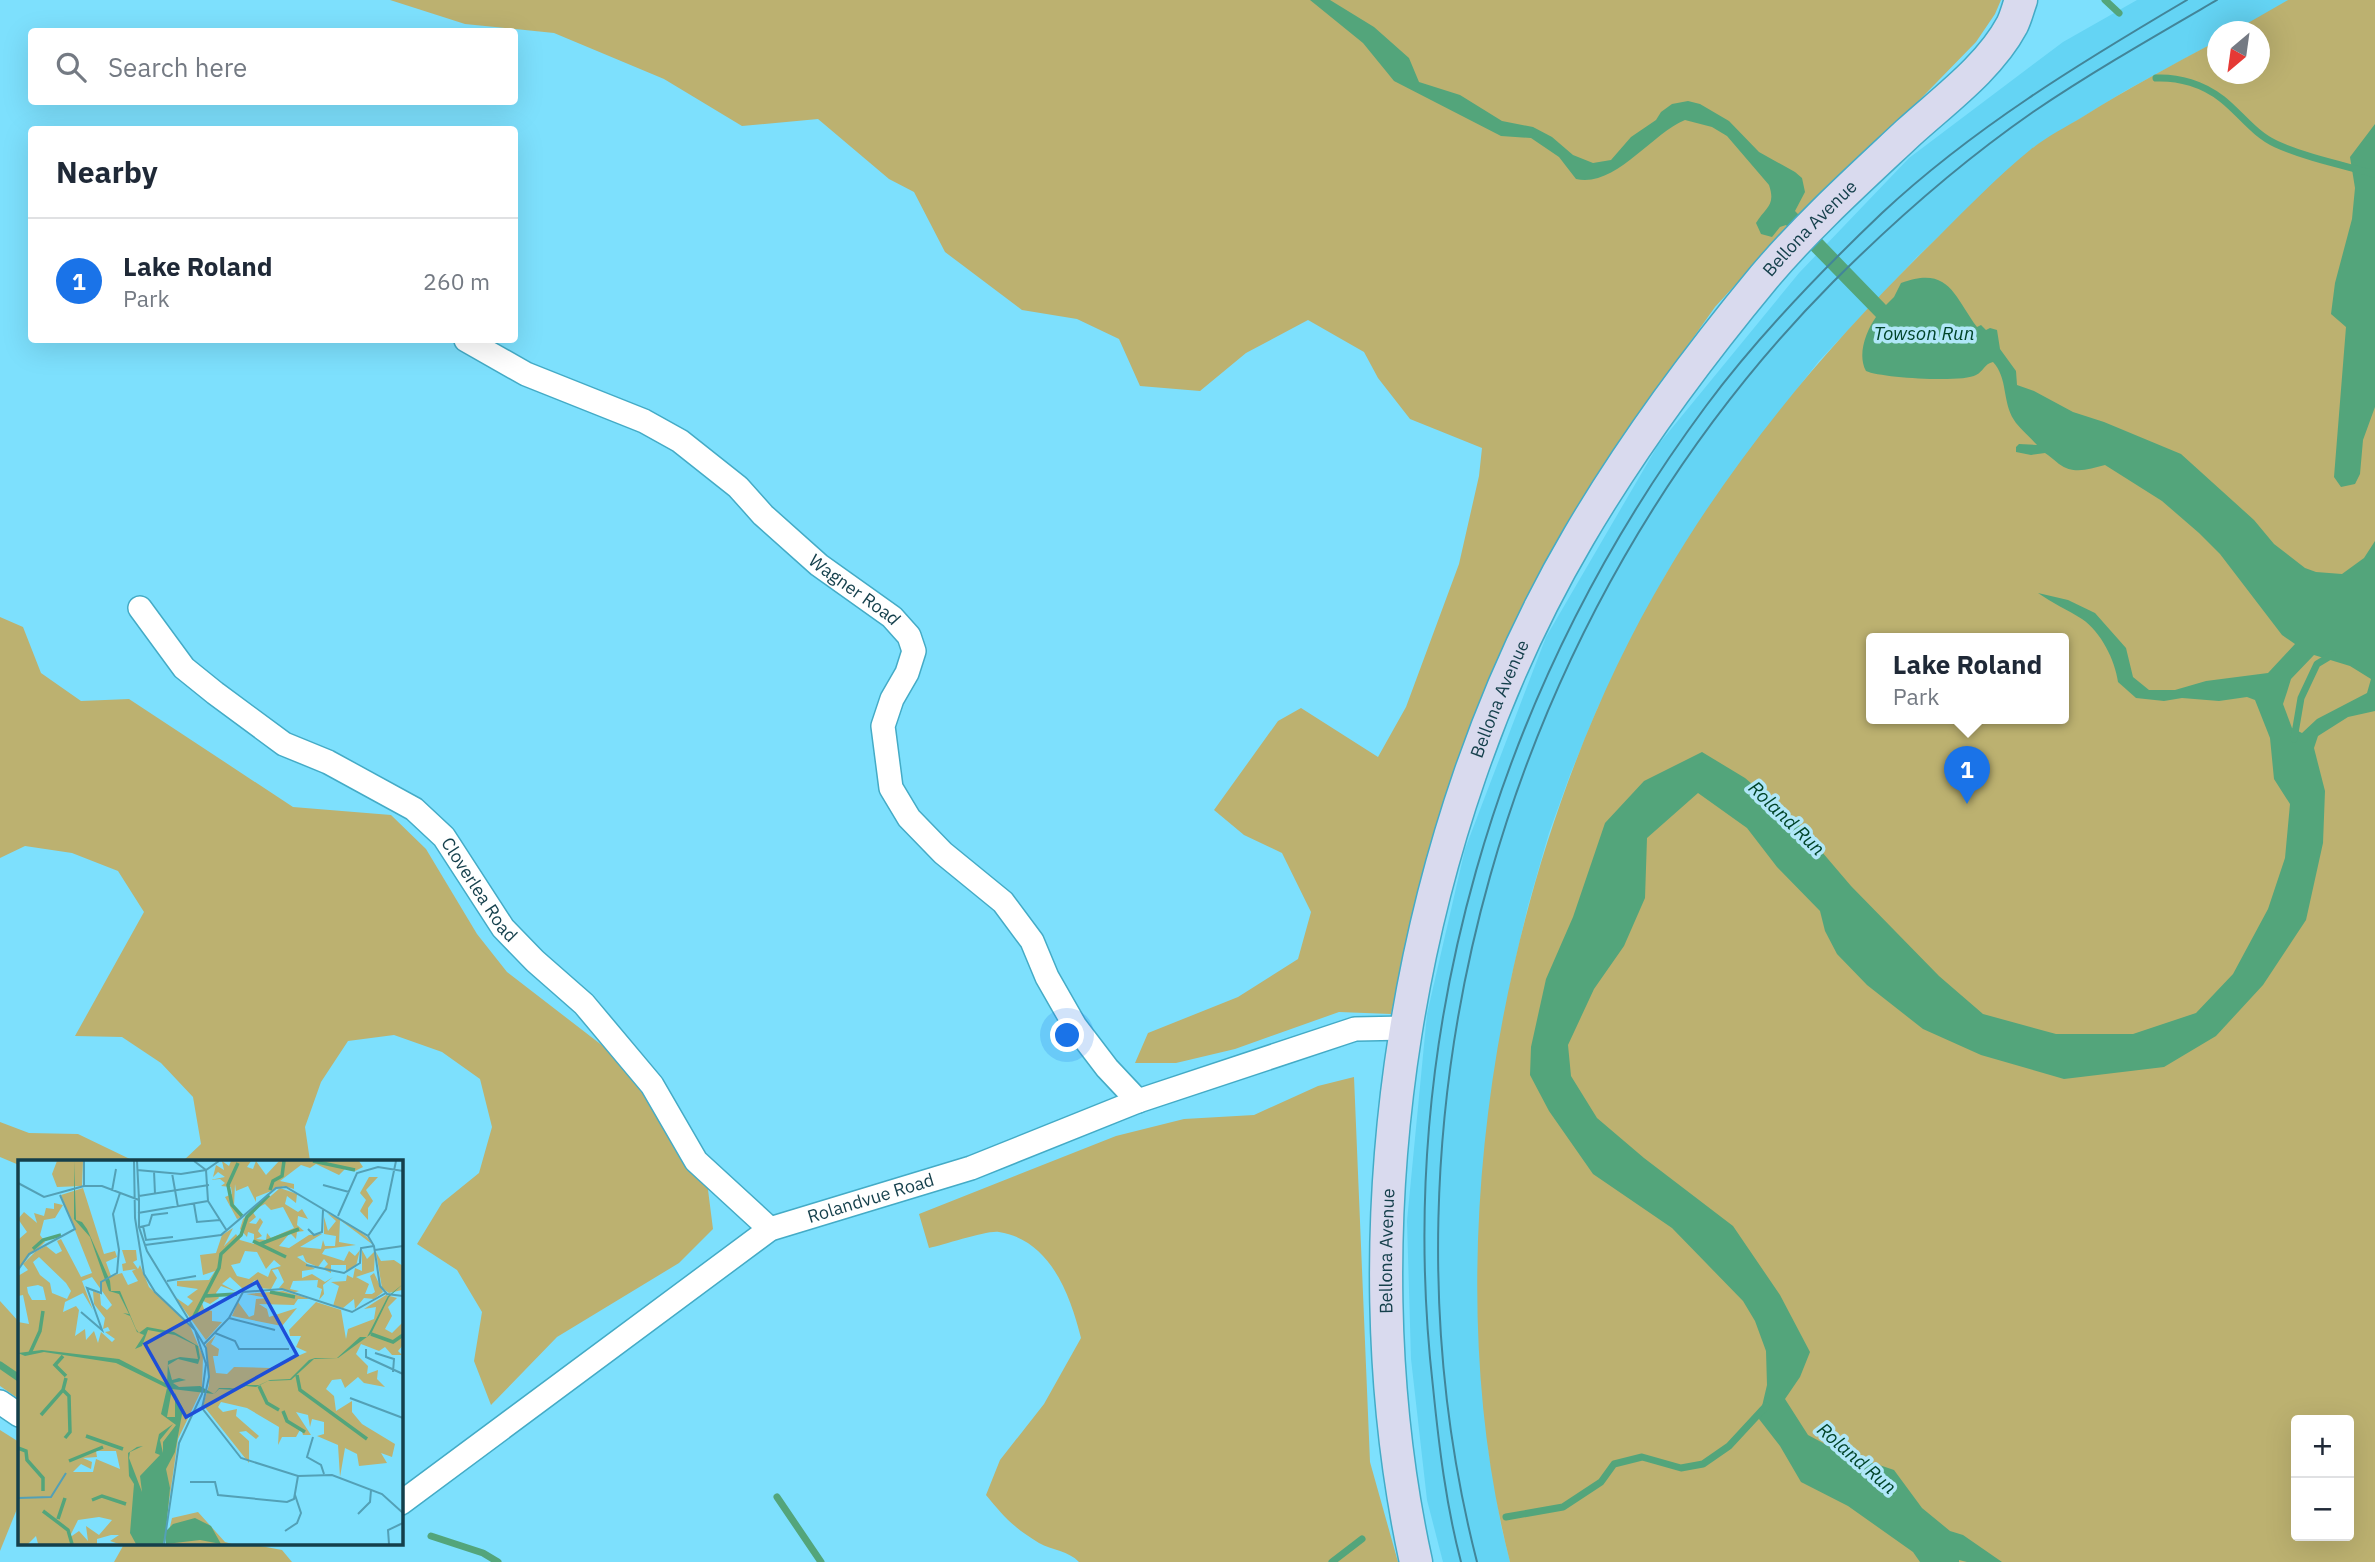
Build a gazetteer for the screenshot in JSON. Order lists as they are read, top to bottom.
{
  "streets": {
    "main road": ["Bellona Avenue"],
    "street": ["Wagner Road", "Cloverlea Road", "Rolandvue Road"]
  },
  "crossings": [
    ["Bellona Avenue", "Rolandvue Road"],
    ["Wagner Road", "Rolandvue Road"],
    ["Cloverlea Road", "Rolandvue Road"]
  ],
  "water": ["Towson Run", "Roland Run"],
  "north": "bottom left",
  "page": {
    "search": "Search here",
    "heading": "Nearby",
    "list": [
      {
        "mark": "1",
        "name": "Lake Roland",
        "note": "Park",
        "value": "260 m"
      }
    ],
    "popup": ["Lake Roland", "Park"],
    "pins": "1",
    "map_buttons": ["+", "−"]
  }
}
